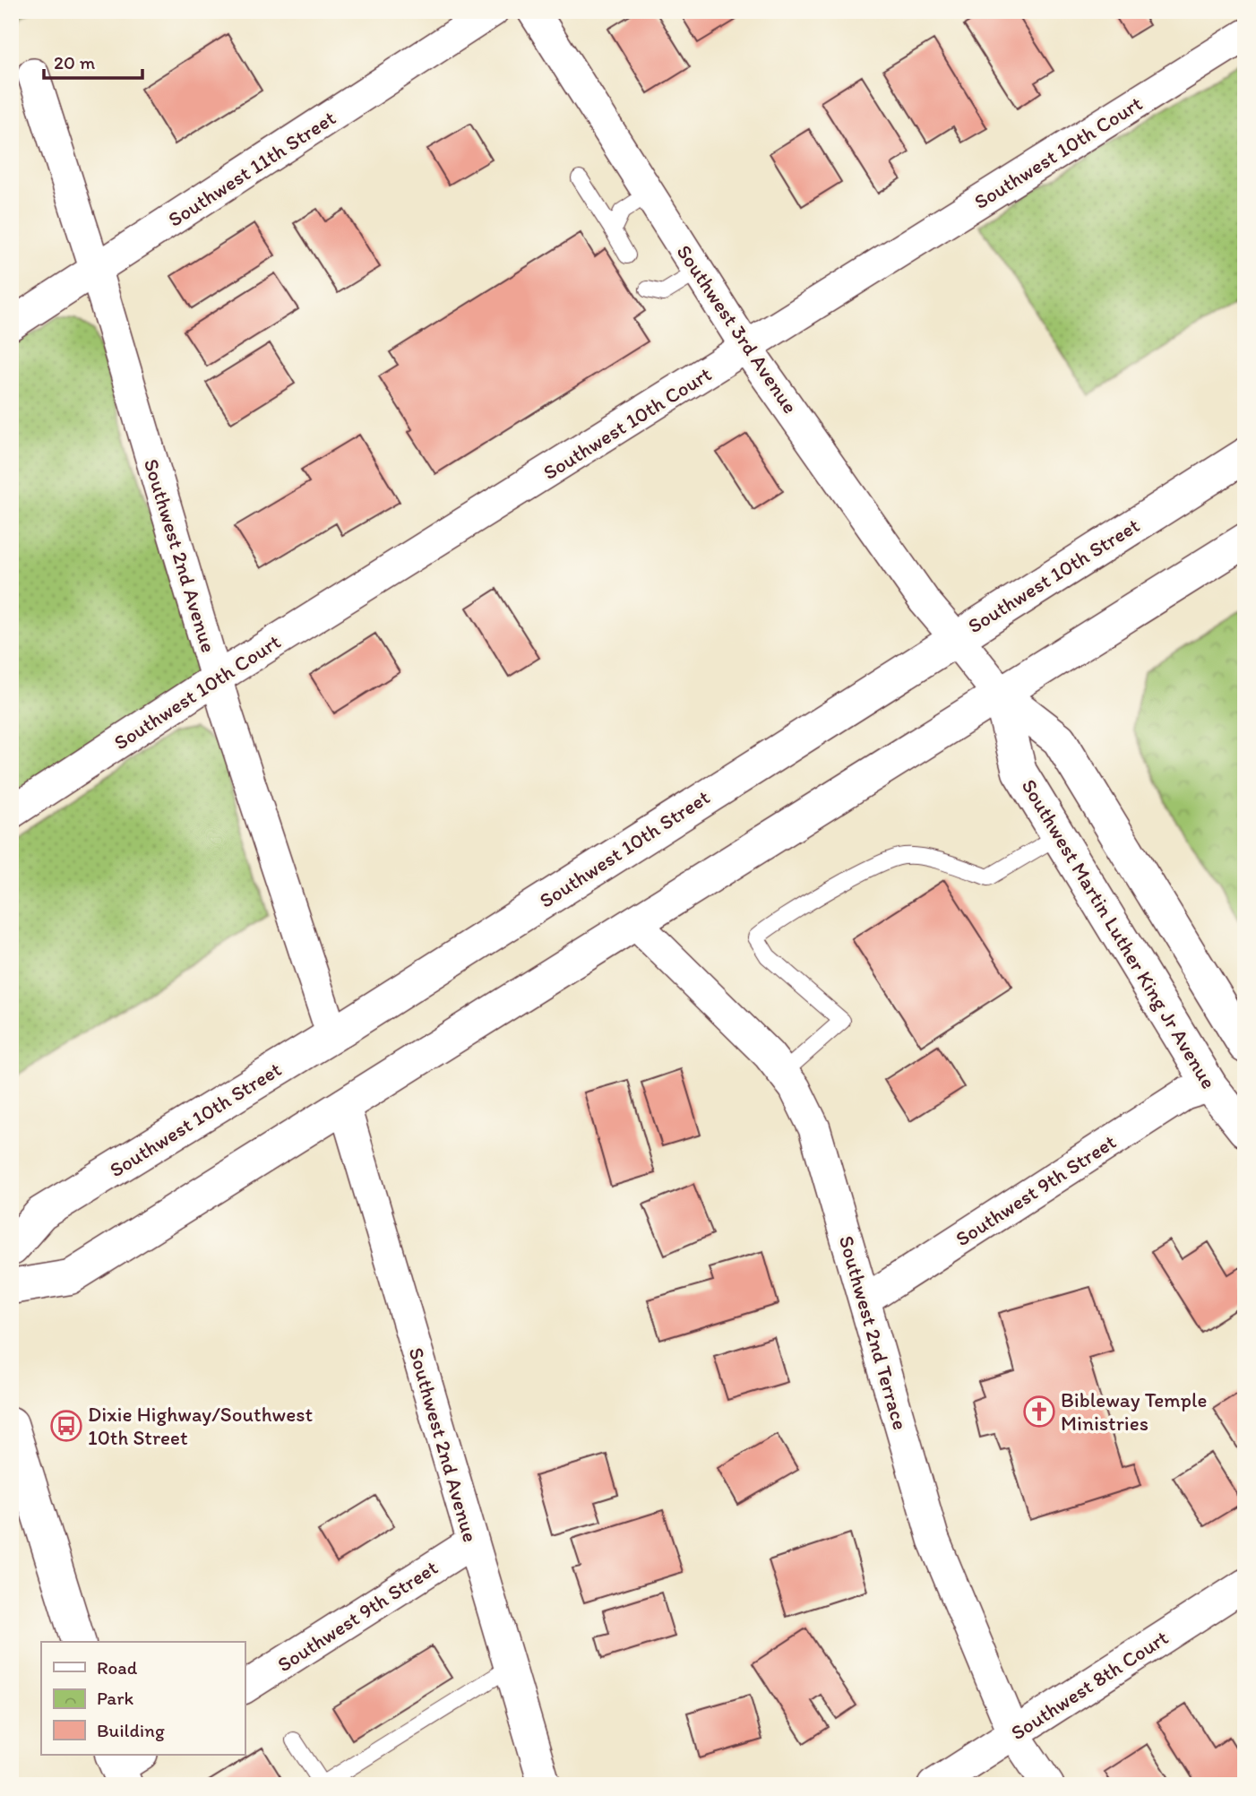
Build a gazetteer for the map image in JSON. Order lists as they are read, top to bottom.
{
  "streets": {
    "main road": ["Southwest 10th Street", "Southwest Martin Luther King Jr Avenue"],
    "street": [
      "Southwest 10th Court",
      "Southwest 11th Street",
      "Southwest 3rd Avenue",
      "Southwest 2nd Avenue",
      "Southwest 9th Street",
      "Southwest 2nd Terrace",
      "Southwest 8th Court"
    ]
  },
  "crossings": [
    ["Southwest 10th Court", "Southwest 3rd Avenue"],
    ["Southwest 10th Court", "Southwest 2nd Avenue"],
    ["Southwest 11th Street", "Southwest 2nd Avenue"],
    ["Southwest 3rd Avenue", "Southwest 10th Street"],
    ["Southwest 3rd Avenue", "Southwest Martin Luther King Jr Avenue"],
    ["Southwest 2nd Avenue", "Southwest 10th Street"],
    ["Southwest 2nd Avenue", "Southwest 9th Street"],
    ["Southwest 10th Street", "Southwest Martin Luther King Jr Avenue"],
    ["Southwest Martin Luther King Jr Avenue", "Southwest 9th Street"],
    ["Southwest 9th Street", "Southwest 2nd Terrace"],
    ["Southwest 2nd Terrace", "Southwest 8th Court"]
  ],
  "places": {
    "church": ["Bibleway Temple Ministries"],
    "bus stop": ["Dixie Highway/Southwest 10th Street"]
  },
  "legend": ["Road", "Park", "Building"],
  "scale_bar": "20 m"
}
